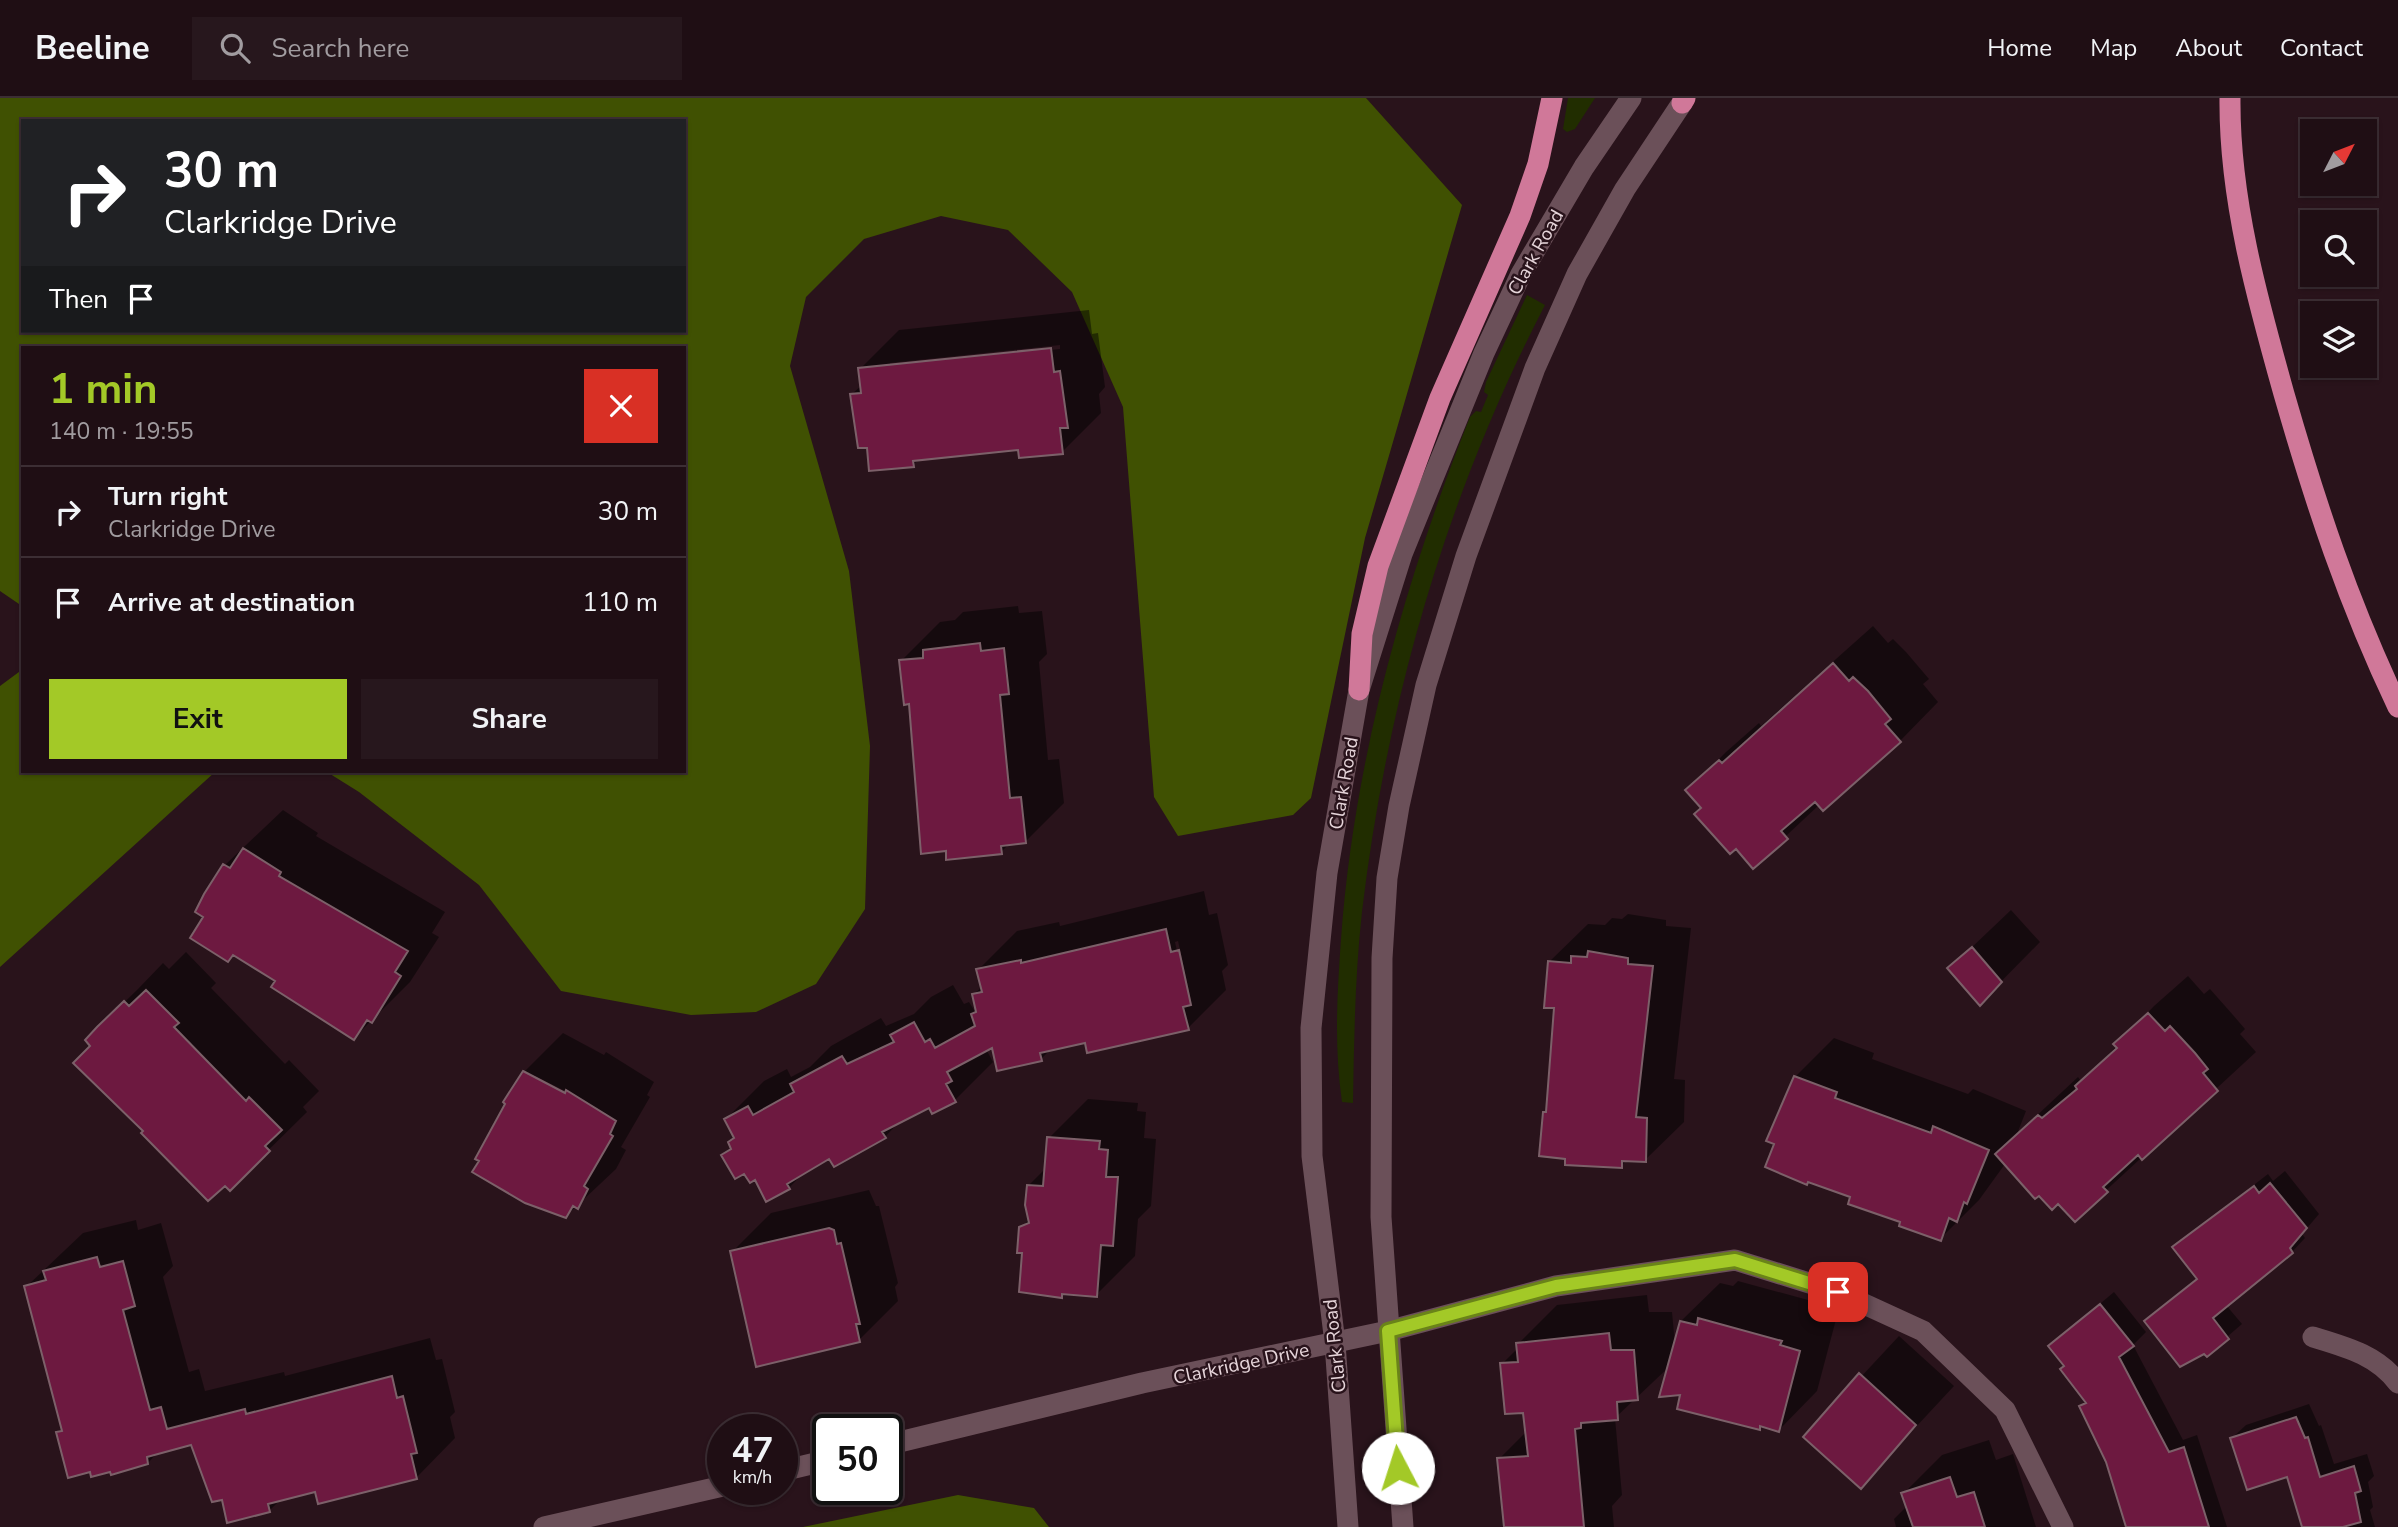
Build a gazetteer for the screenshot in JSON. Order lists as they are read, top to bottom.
{
  "streets": {
    "main road": ["Clark Road", "Clarkridge Drive"]
  },
  "crossings": [
    ["Clark Road", "Clarkridge Drive"]
  ],
  "north": "top right",
  "page": {
    "header": "Beeline",
    "search": "Search here",
    "nav": [
      "Home",
      "Map",
      "About",
      "Contact"
    ],
    "turn": ["30 m", "Clarkridge Drive"],
    "then": "Then",
    "heading": ["1 min", "140 m · 19:55"],
    "list": [
      {
        "name": "Turn right",
        "note": "Clarkridge Drive",
        "value": "30 m"
      },
      {
        "name": "Arrive at destination",
        "value": "110 m"
      }
    ],
    "buttons": ["Exit", "Share"],
    "speed": "47 km/h",
    "limit": "50"
  }
}
